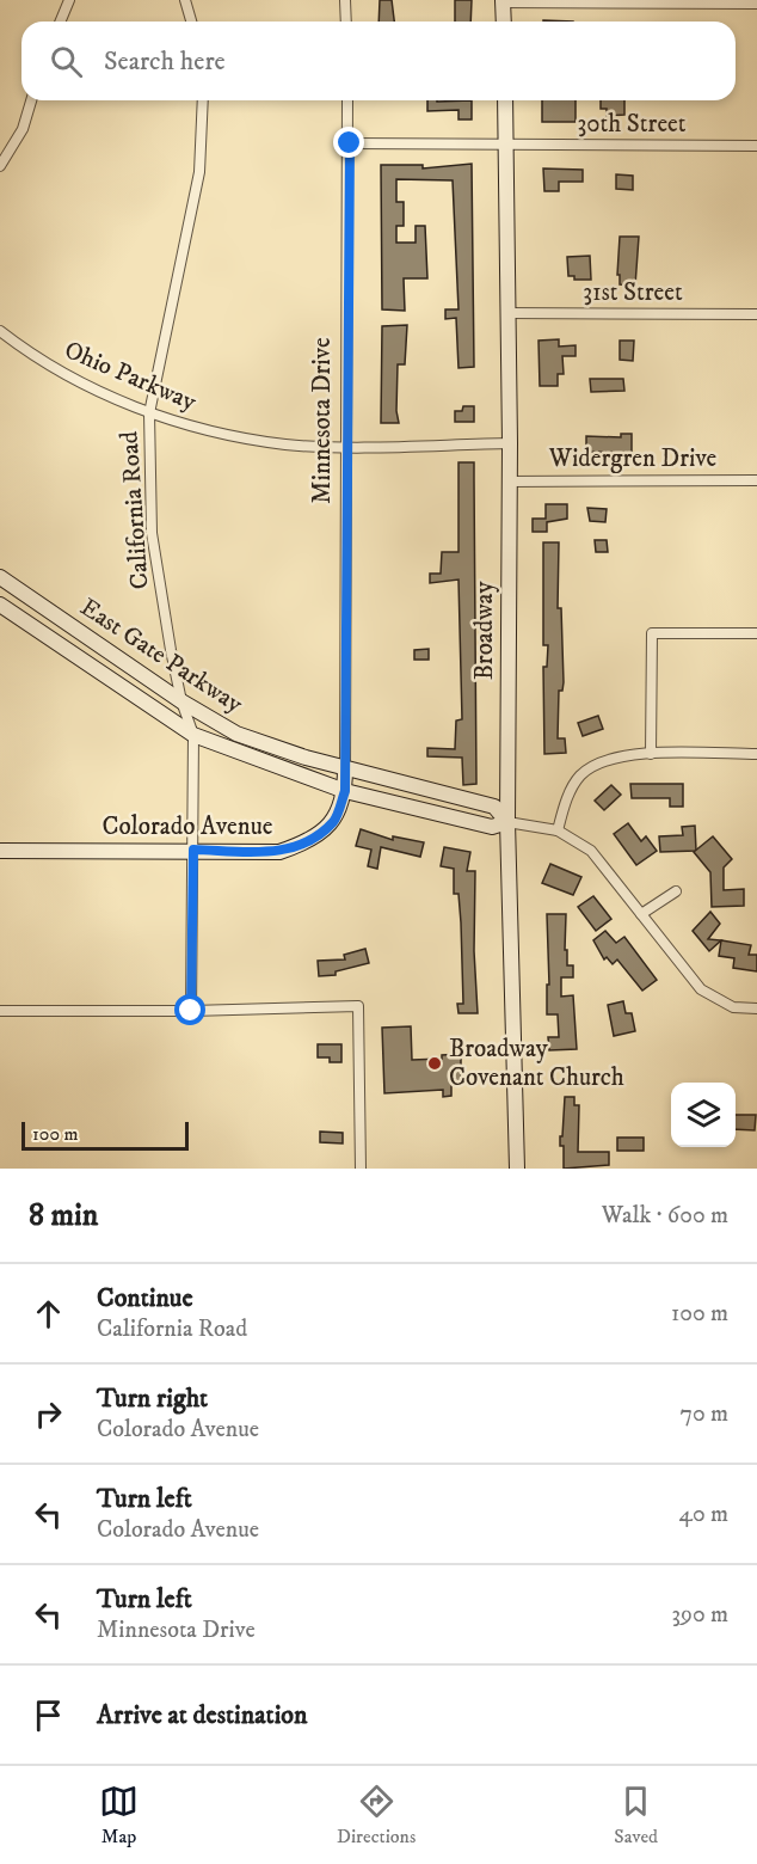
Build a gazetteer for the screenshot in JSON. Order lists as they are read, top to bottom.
{
  "streets": {
    "street": [
      "30th Street",
      "31st Street",
      "Ohio Parkway",
      "Minnesota Drive",
      "Widergren Drive",
      "California Road",
      "Broadway",
      "East Gate Parkway",
      "Colorado Avenue"
    ]
  },
  "crossings": [
    ["30th Street", "Minnesota Drive"],
    ["30th Street", "Broadway"],
    ["31st Street", "Broadway"],
    ["Ohio Parkway", "Minnesota Drive"],
    ["Ohio Parkway", "California Road"],
    ["Ohio Parkway", "Broadway"],
    ["Minnesota Drive", "East Gate Parkway"],
    ["Minnesota Drive", "Colorado Avenue"],
    ["Widergren Drive", "Broadway"],
    ["California Road", "East Gate Parkway"],
    ["California Road", "Colorado Avenue"],
    ["Broadway", "East Gate Parkway"],
    ["East Gate Parkway", "Colorado Avenue"]
  ],
  "places": ["Broadway Covenant Church"],
  "scale_bar": "100 m",
  "page": {
    "search": "Search here",
    "scale": "100 m",
    "heading": ["8 min", "Walk · 600 m"],
    "list": [
      ["Continue", "California Road", "100 m"],
      ["Turn right", "Colorado Avenue", "70 m"],
      ["Turn left", "Colorado Avenue", "40 m"],
      ["Turn left", "Minnesota Drive", "390 m"],
      "Arrive at destination"
    ],
    "nav": ["Map", "Directions", "Saved"]
  }
}
